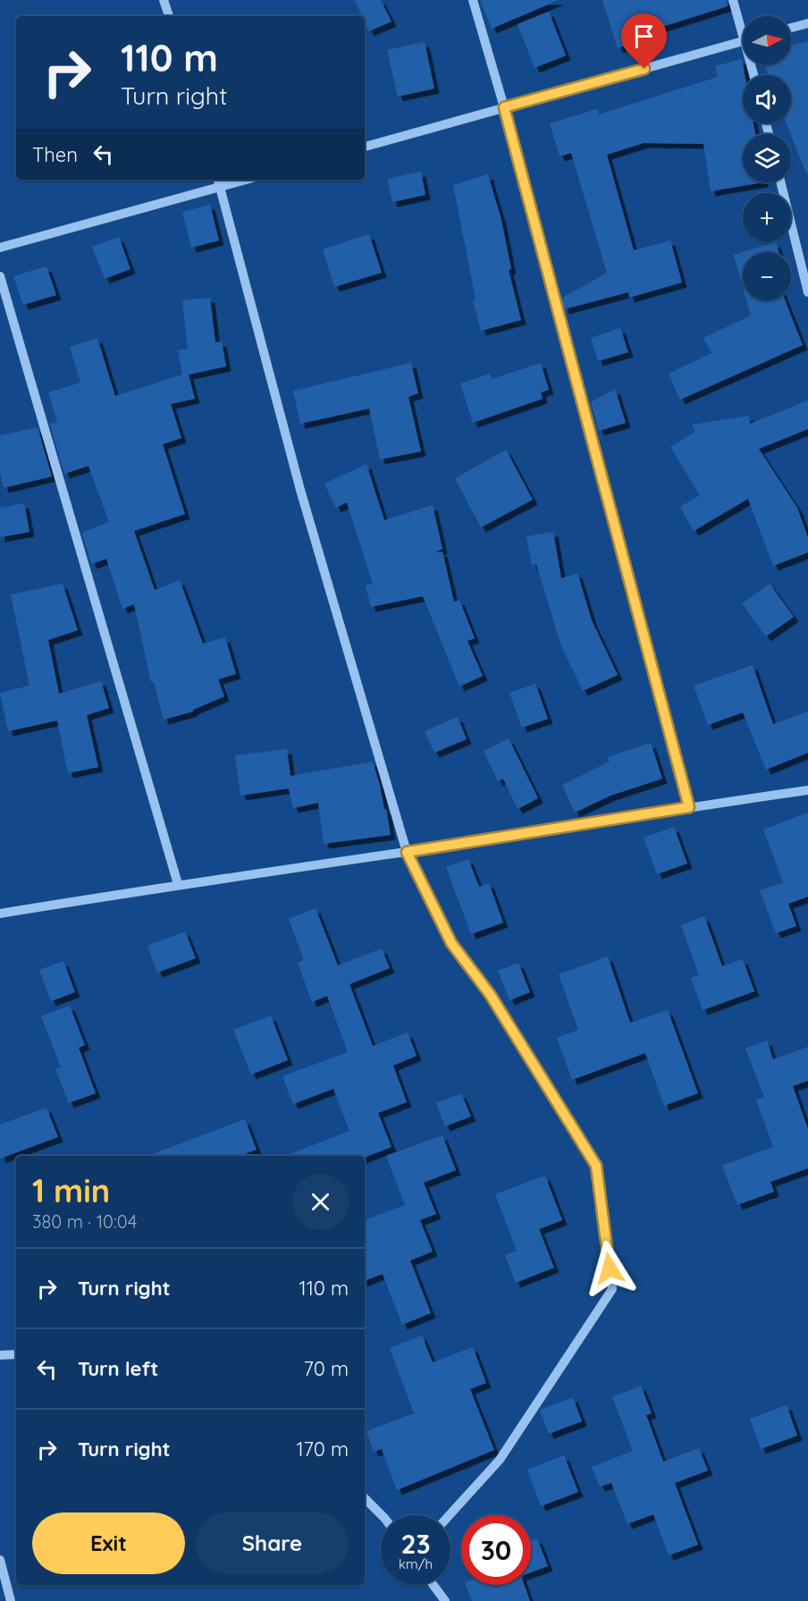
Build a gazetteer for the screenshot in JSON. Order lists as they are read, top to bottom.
{
  "north": "right",
  "page": {
    "map_buttons": ["+", "−"],
    "turn": ["110 m", "Turn right"],
    "then": "Then",
    "heading": ["1 min", "380 m · 10:04"],
    "list": [
      {
        "name": "Turn right",
        "value": "110 m"
      },
      {
        "name": "Turn left",
        "value": "70 m"
      },
      {
        "name": "Turn right",
        "value": "170 m"
      }
    ],
    "buttons": ["Exit", "Share"],
    "speed": "23 km/h",
    "limit": "30"
  }
}
